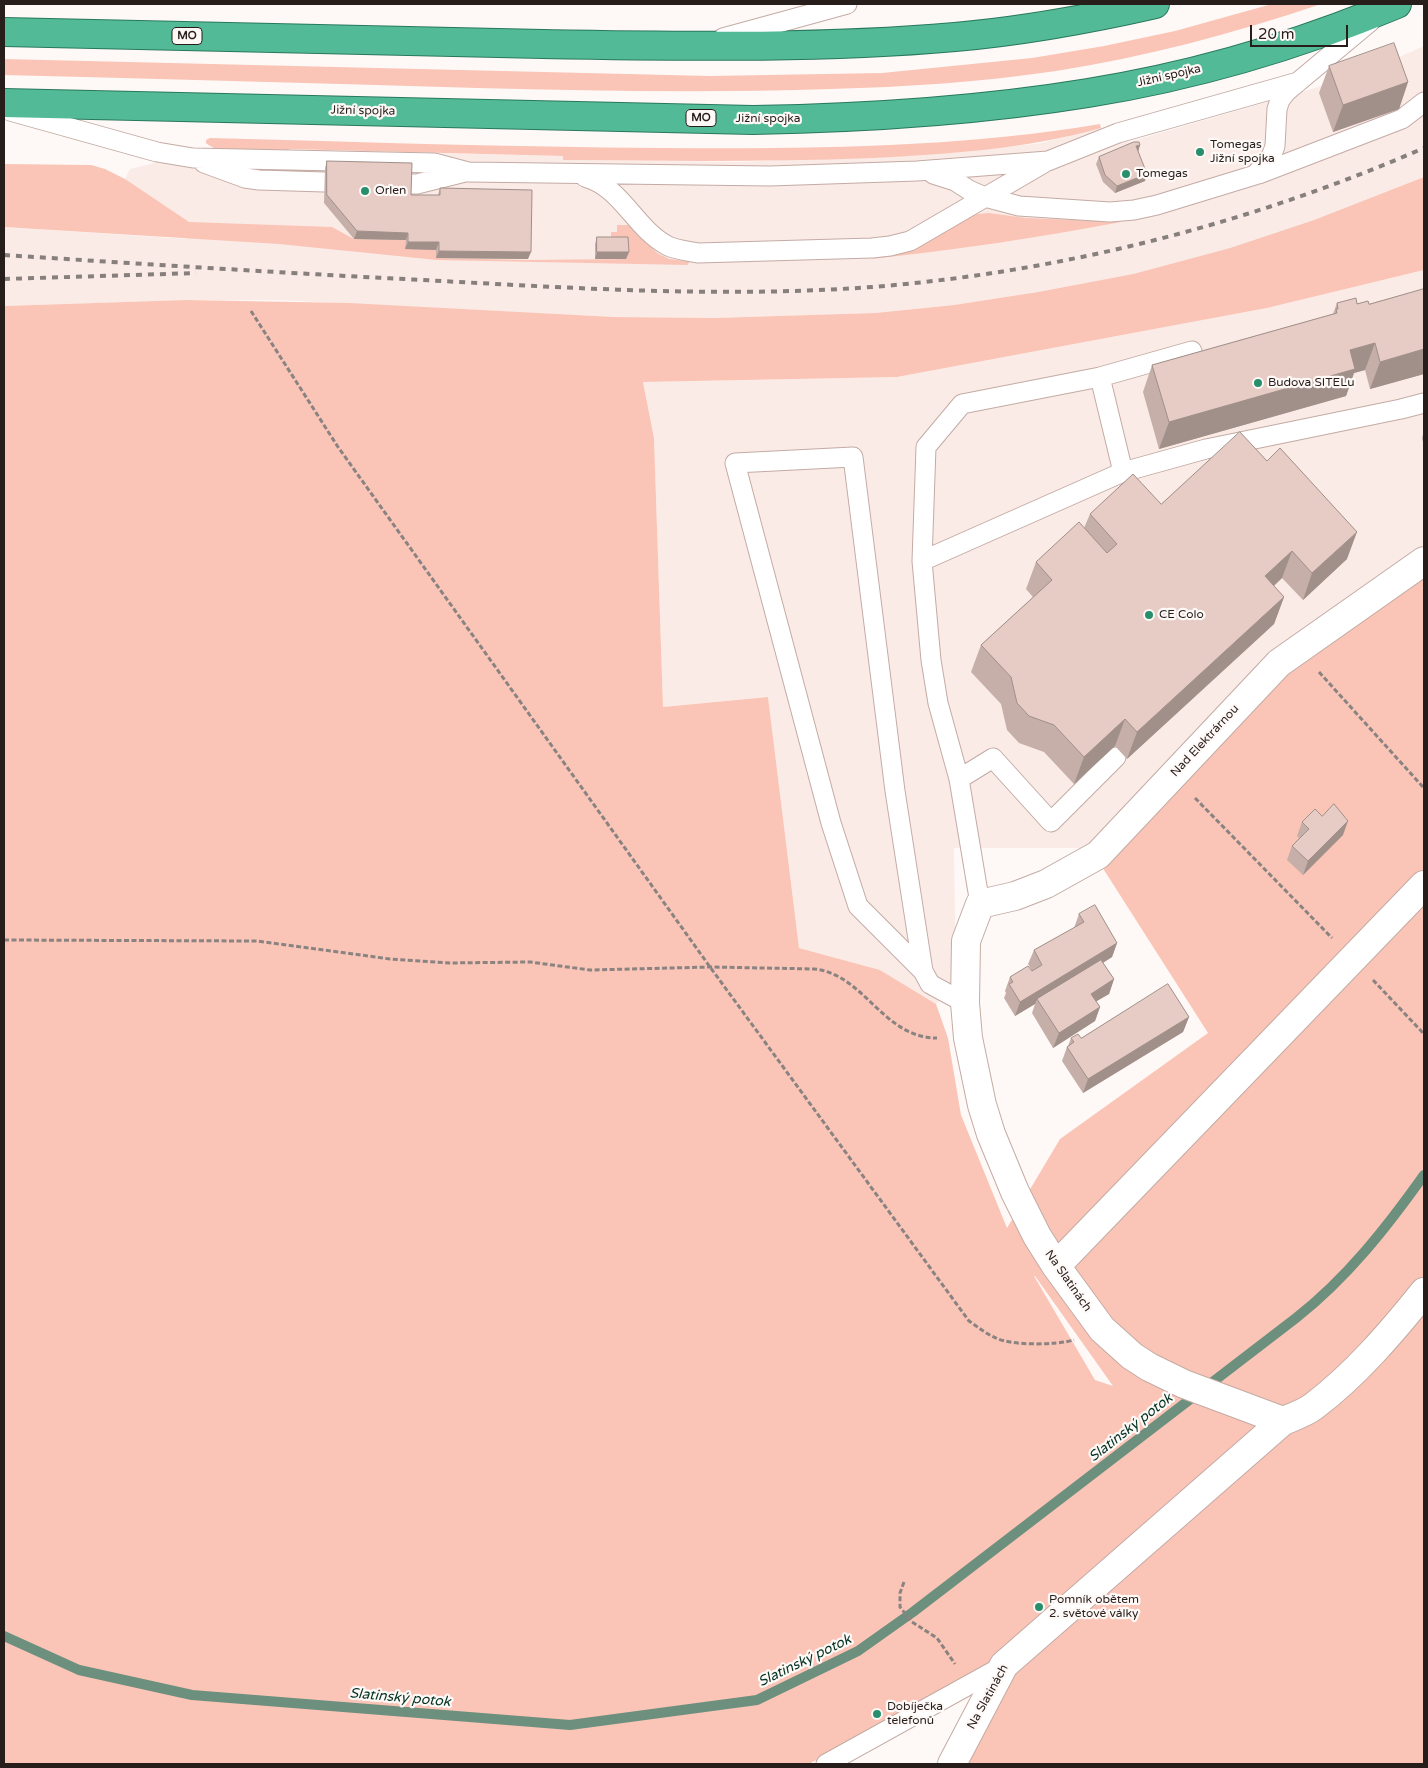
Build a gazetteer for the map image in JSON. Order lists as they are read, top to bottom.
{
  "streets": {
    "highway": ["MO", "Jižní spojka"],
    "street": ["Nad Elektrárnou", "Na Slatinách"]
  },
  "crossings": [
    ["Nad Elektrárnou", "Na Slatinách"]
  ],
  "water": ["Slatinský potok"],
  "places": [
    "Tomegas Jižní spojka",
    "Tomegas",
    "Orlen",
    "Budova SITELu",
    "CE Colo",
    "Pomník obětem 2. světové války",
    "Dobíječka telefonů"
  ],
  "scale_bar": "20 m"
}
